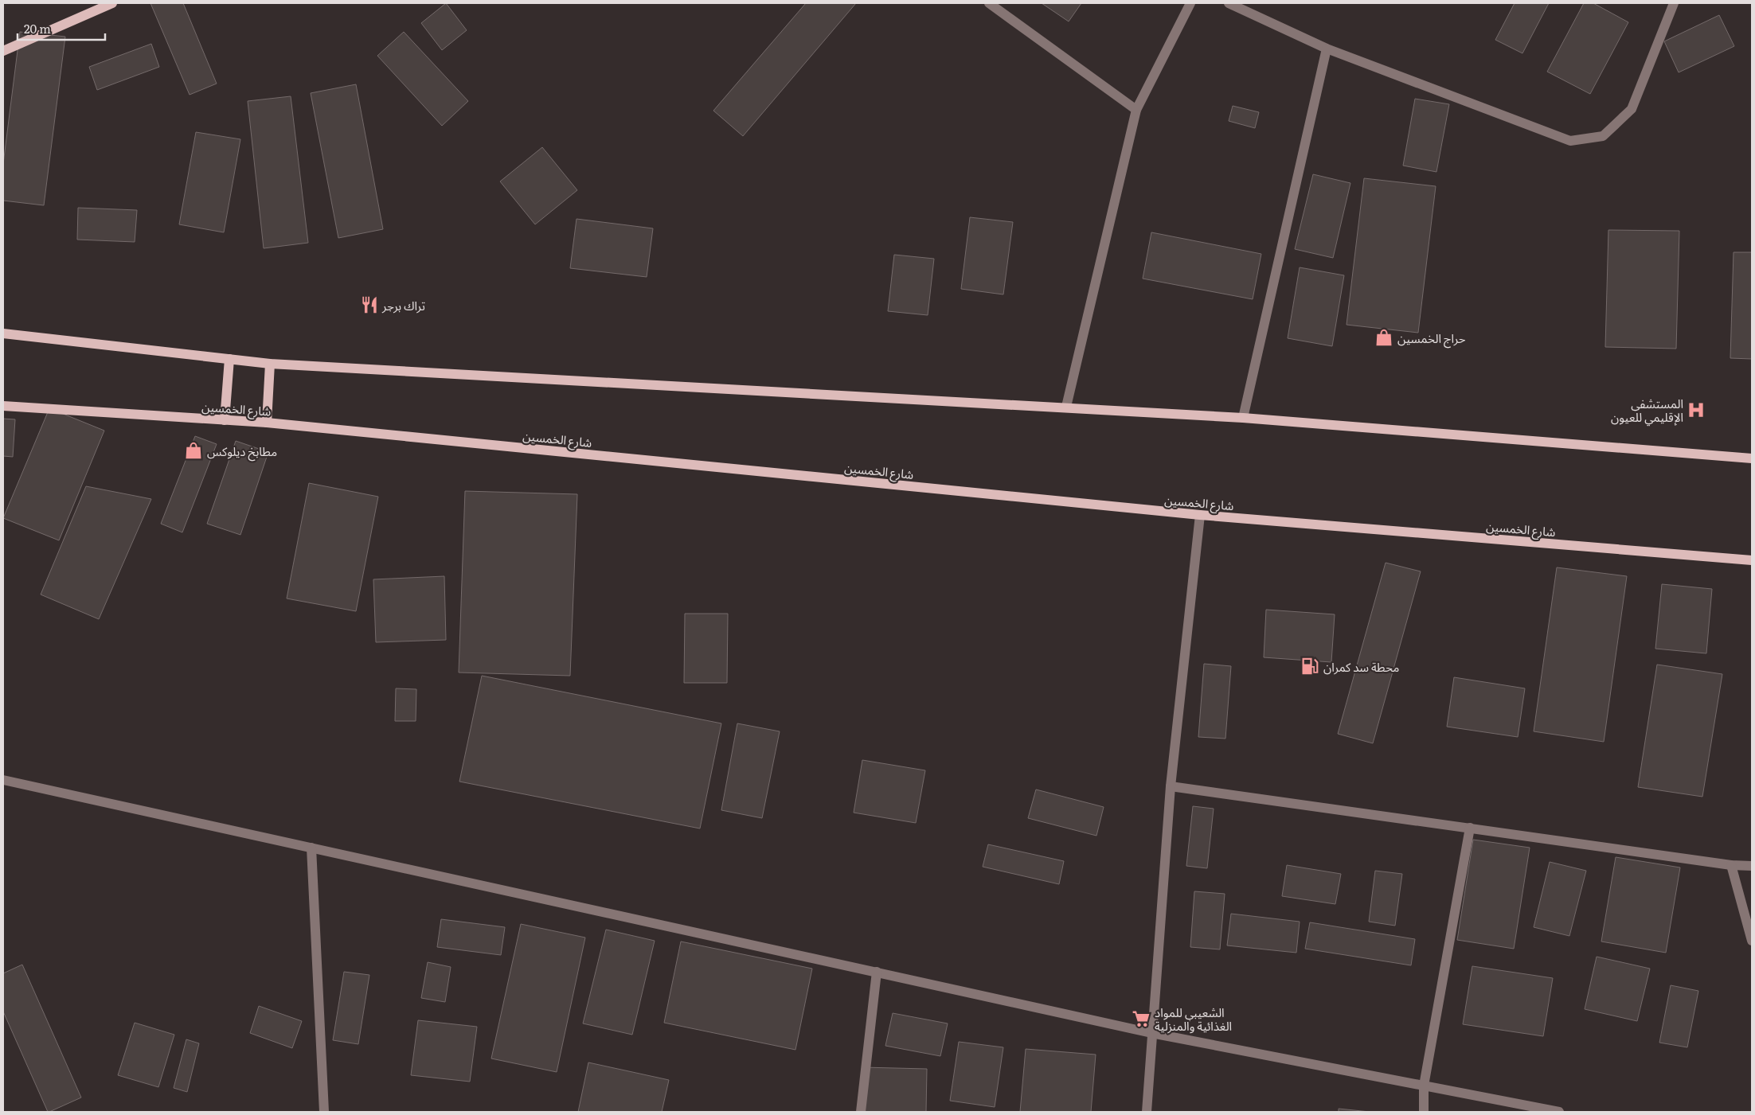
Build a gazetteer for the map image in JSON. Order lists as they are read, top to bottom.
{
  "streets": {
    "main road": ["شارع الخمسين"]
  },
  "places": {
    "restaurant": ["تراك برجر"],
    "shop": ["حراج الخمسين", "مطابخ ديلوكس"],
    "hospital": ["المستشفى الإقليمي للعيون"],
    "fuel station": ["محطة سد كمران"],
    "supermarket": ["الشعيبي للمواد الغذائية والمنزلية"]
  },
  "scale_bar": "20 m"
}
